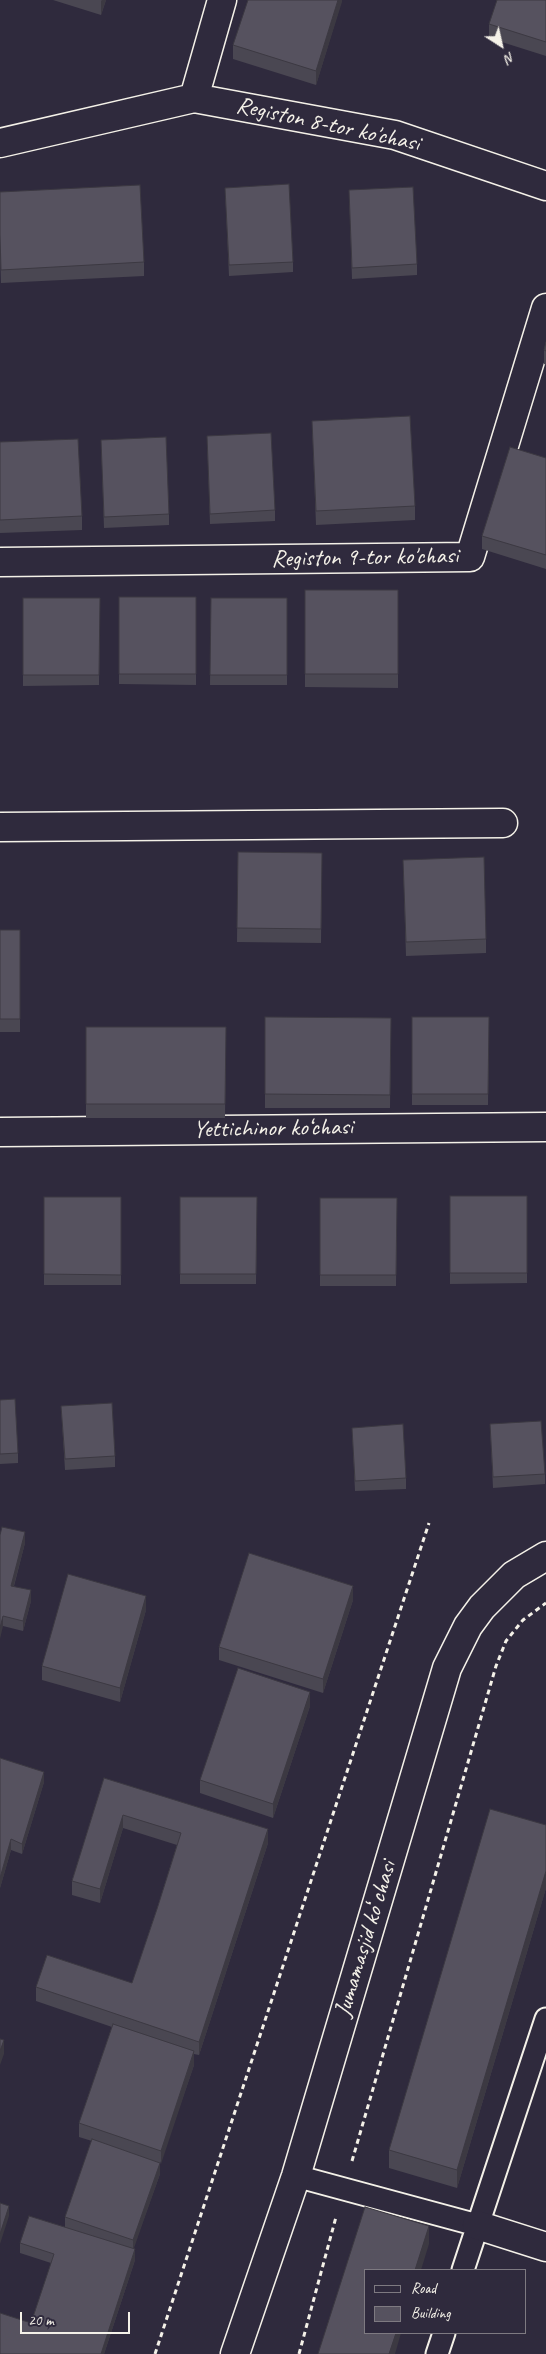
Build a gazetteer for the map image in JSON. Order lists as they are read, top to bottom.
{
  "streets": {
    "street": [
      "Registon 8-tor ko'chasi",
      "Registon 9-tor ko'chasi",
      "Yettichinor ko‘chasi",
      "Jumamasjid koʻchasi"
    ]
  },
  "legend": ["Road", "Building"],
  "scale_bar": "20 m",
  "north": "bottom right"
}
